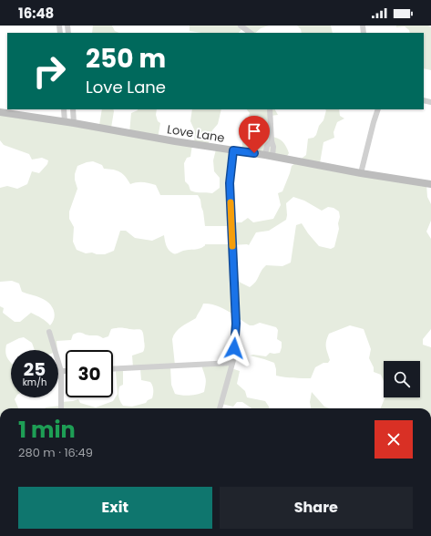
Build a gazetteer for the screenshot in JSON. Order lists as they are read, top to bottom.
{
  "streets": {
    "street": ["Love Lane"]
  },
  "page": {
    "status": "16:48",
    "turn": ["250 m", "Love Lane"],
    "speed": "25 km/h",
    "limit": "30",
    "heading": ["1 min", "280 m · 16:49"],
    "buttons": ["Exit", "Share"]
  }
}
